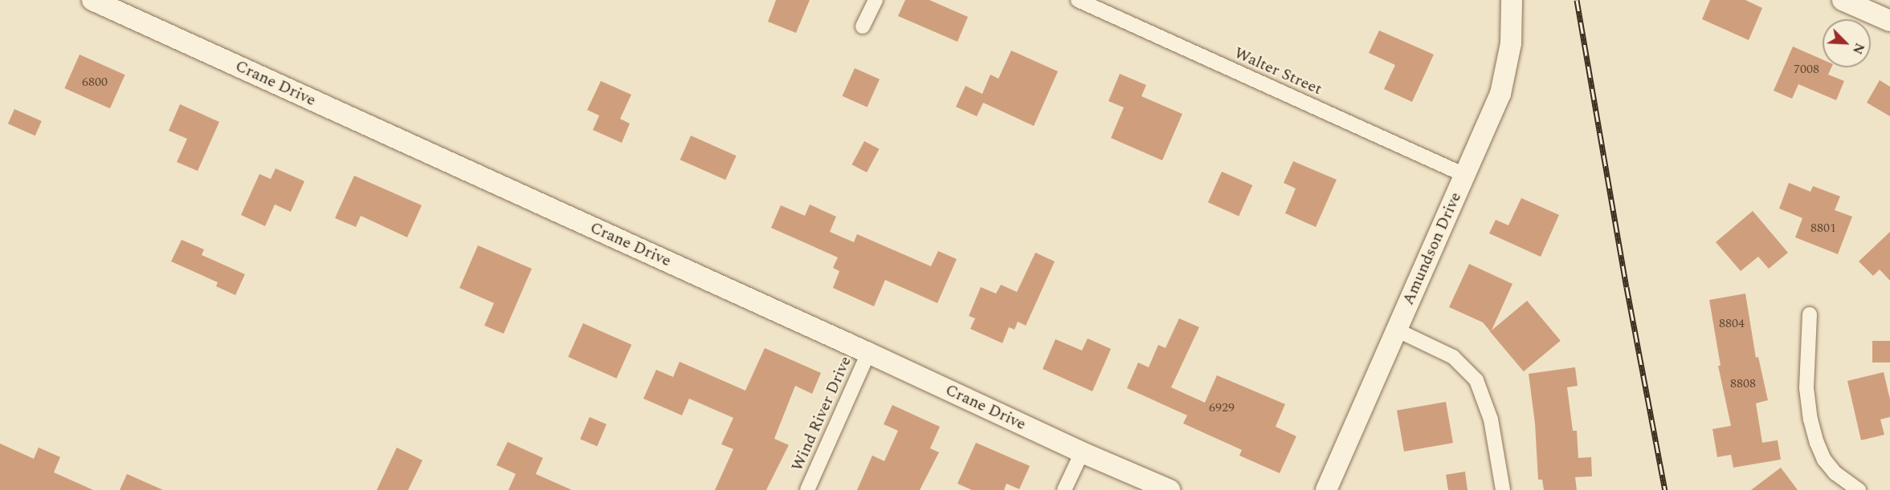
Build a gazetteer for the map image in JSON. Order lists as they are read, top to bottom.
{
  "streets": {
    "street": [
      "Walter Street",
      "Crane Drive",
      "Amundson Drive",
      "Wind River Drive"
    ]
  },
  "crossings": [
    ["Walter Street", "Amundson Drive"],
    ["Crane Drive", "Wind River Drive"]
  ],
  "house_numbers": [
    "7008",
    "6800",
    "8801",
    "8804",
    "8808",
    "6929"
  ],
  "north": "bottom right"
}
